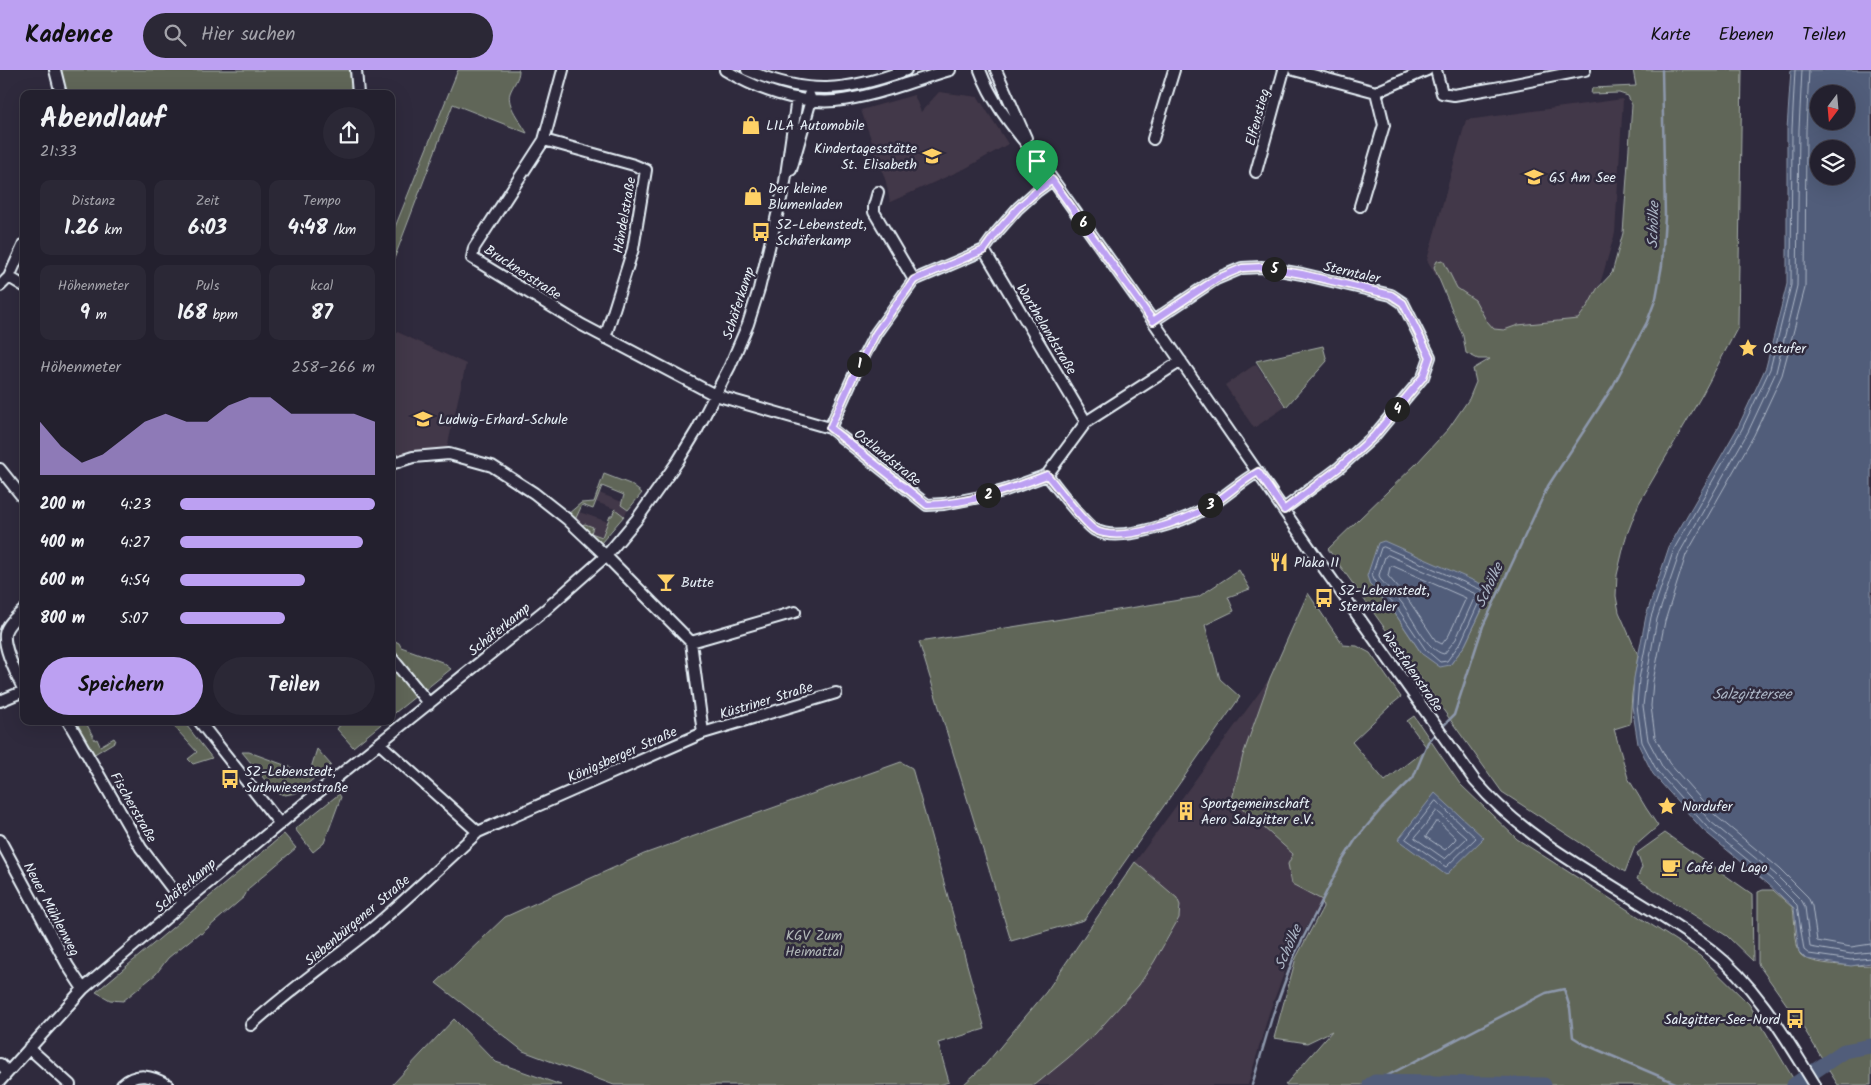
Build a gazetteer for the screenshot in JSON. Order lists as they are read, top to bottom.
{
  "streets": {
    "street": [
      "Elfenstieg",
      "Händelstraße",
      "Brucknerstraße",
      "Sterntaler",
      "Schäferkamp",
      "Warthelandstraße",
      "Ostlandstraße",
      "Westfalenstraße",
      "Küstriner Straße",
      "Königsberger Straße",
      "Fischerstraße",
      "Neuer Mühlenweg",
      "Siebenbürgener Straße"
    ]
  },
  "crossings": [
    ["Händelstraße", "Brucknerstraße"],
    ["Brucknerstraße", "Schäferkamp"],
    ["Brucknerstraße", "Ostlandstraße"],
    ["Sterntaler", "Westfalenstraße"],
    ["Schäferkamp", "Ostlandstraße"],
    ["Schäferkamp", "Fischerstraße"],
    ["Schäferkamp", "Neuer Mühlenweg"],
    ["Küstriner Straße", "Königsberger Straße"],
    ["Königsberger Straße", "Siebenbürgener Straße"]
  ],
  "water": ["Schölke", "Salzgittersee"],
  "parks": ["KGV Zum Heimattal"],
  "places": {
    "shop": ["LILA Automobile", "Der kleine Blumenladen"],
    "school or university": ["Kindertagesstätte St. Elisabeth", "GS Am See", "Ludwig-Erhard-Schule"],
    "bus stop": [
      "SZ-Lebenstedt, Schäferkamp",
      "SZ-Lebenstedt, Sterntaler",
      "SZ-Lebenstedt, Suthwiesenstraße",
      "Salzgitter-See-Nord"
    ],
    "place": ["Ostufer", "Nordufer"],
    "restaurant": ["Plaka II"],
    "bar": ["Butte"],
    "building": ["Sportgemeinschaft Aero Salzgitter e.V."],
    "cafe": ["Café del Lago"]
  },
  "north": "bottom",
  "page": {
    "header": "Kadence",
    "search": "Hier suchen",
    "nav": ["Karte", "Ebenen", "Teilen"],
    "heading": ["Abendlauf", "21:33"],
    "stats": [
      ["Distanz", "1.26 km"],
      ["Zeit", "6:03"],
      ["Tempo", "4:48 /km"],
      ["Höhenmeter", "9 m"],
      ["Puls", "168 bpm"],
      ["kcal", "87"]
    ],
    "pins": [
      "6",
      "5",
      "1",
      "4",
      "2",
      "3"
    ],
    "chart": ["Höhenmeter", "258–266 m"],
    "list": [
      {
        "name": "200 m",
        "note": "4:23"
      },
      {
        "name": "400 m",
        "note": "4:27"
      },
      {
        "name": "600 m",
        "note": "4:54"
      },
      {
        "name": "800 m",
        "note": "5:07"
      }
    ],
    "buttons": ["Speichern", "Teilen"]
  }
}
